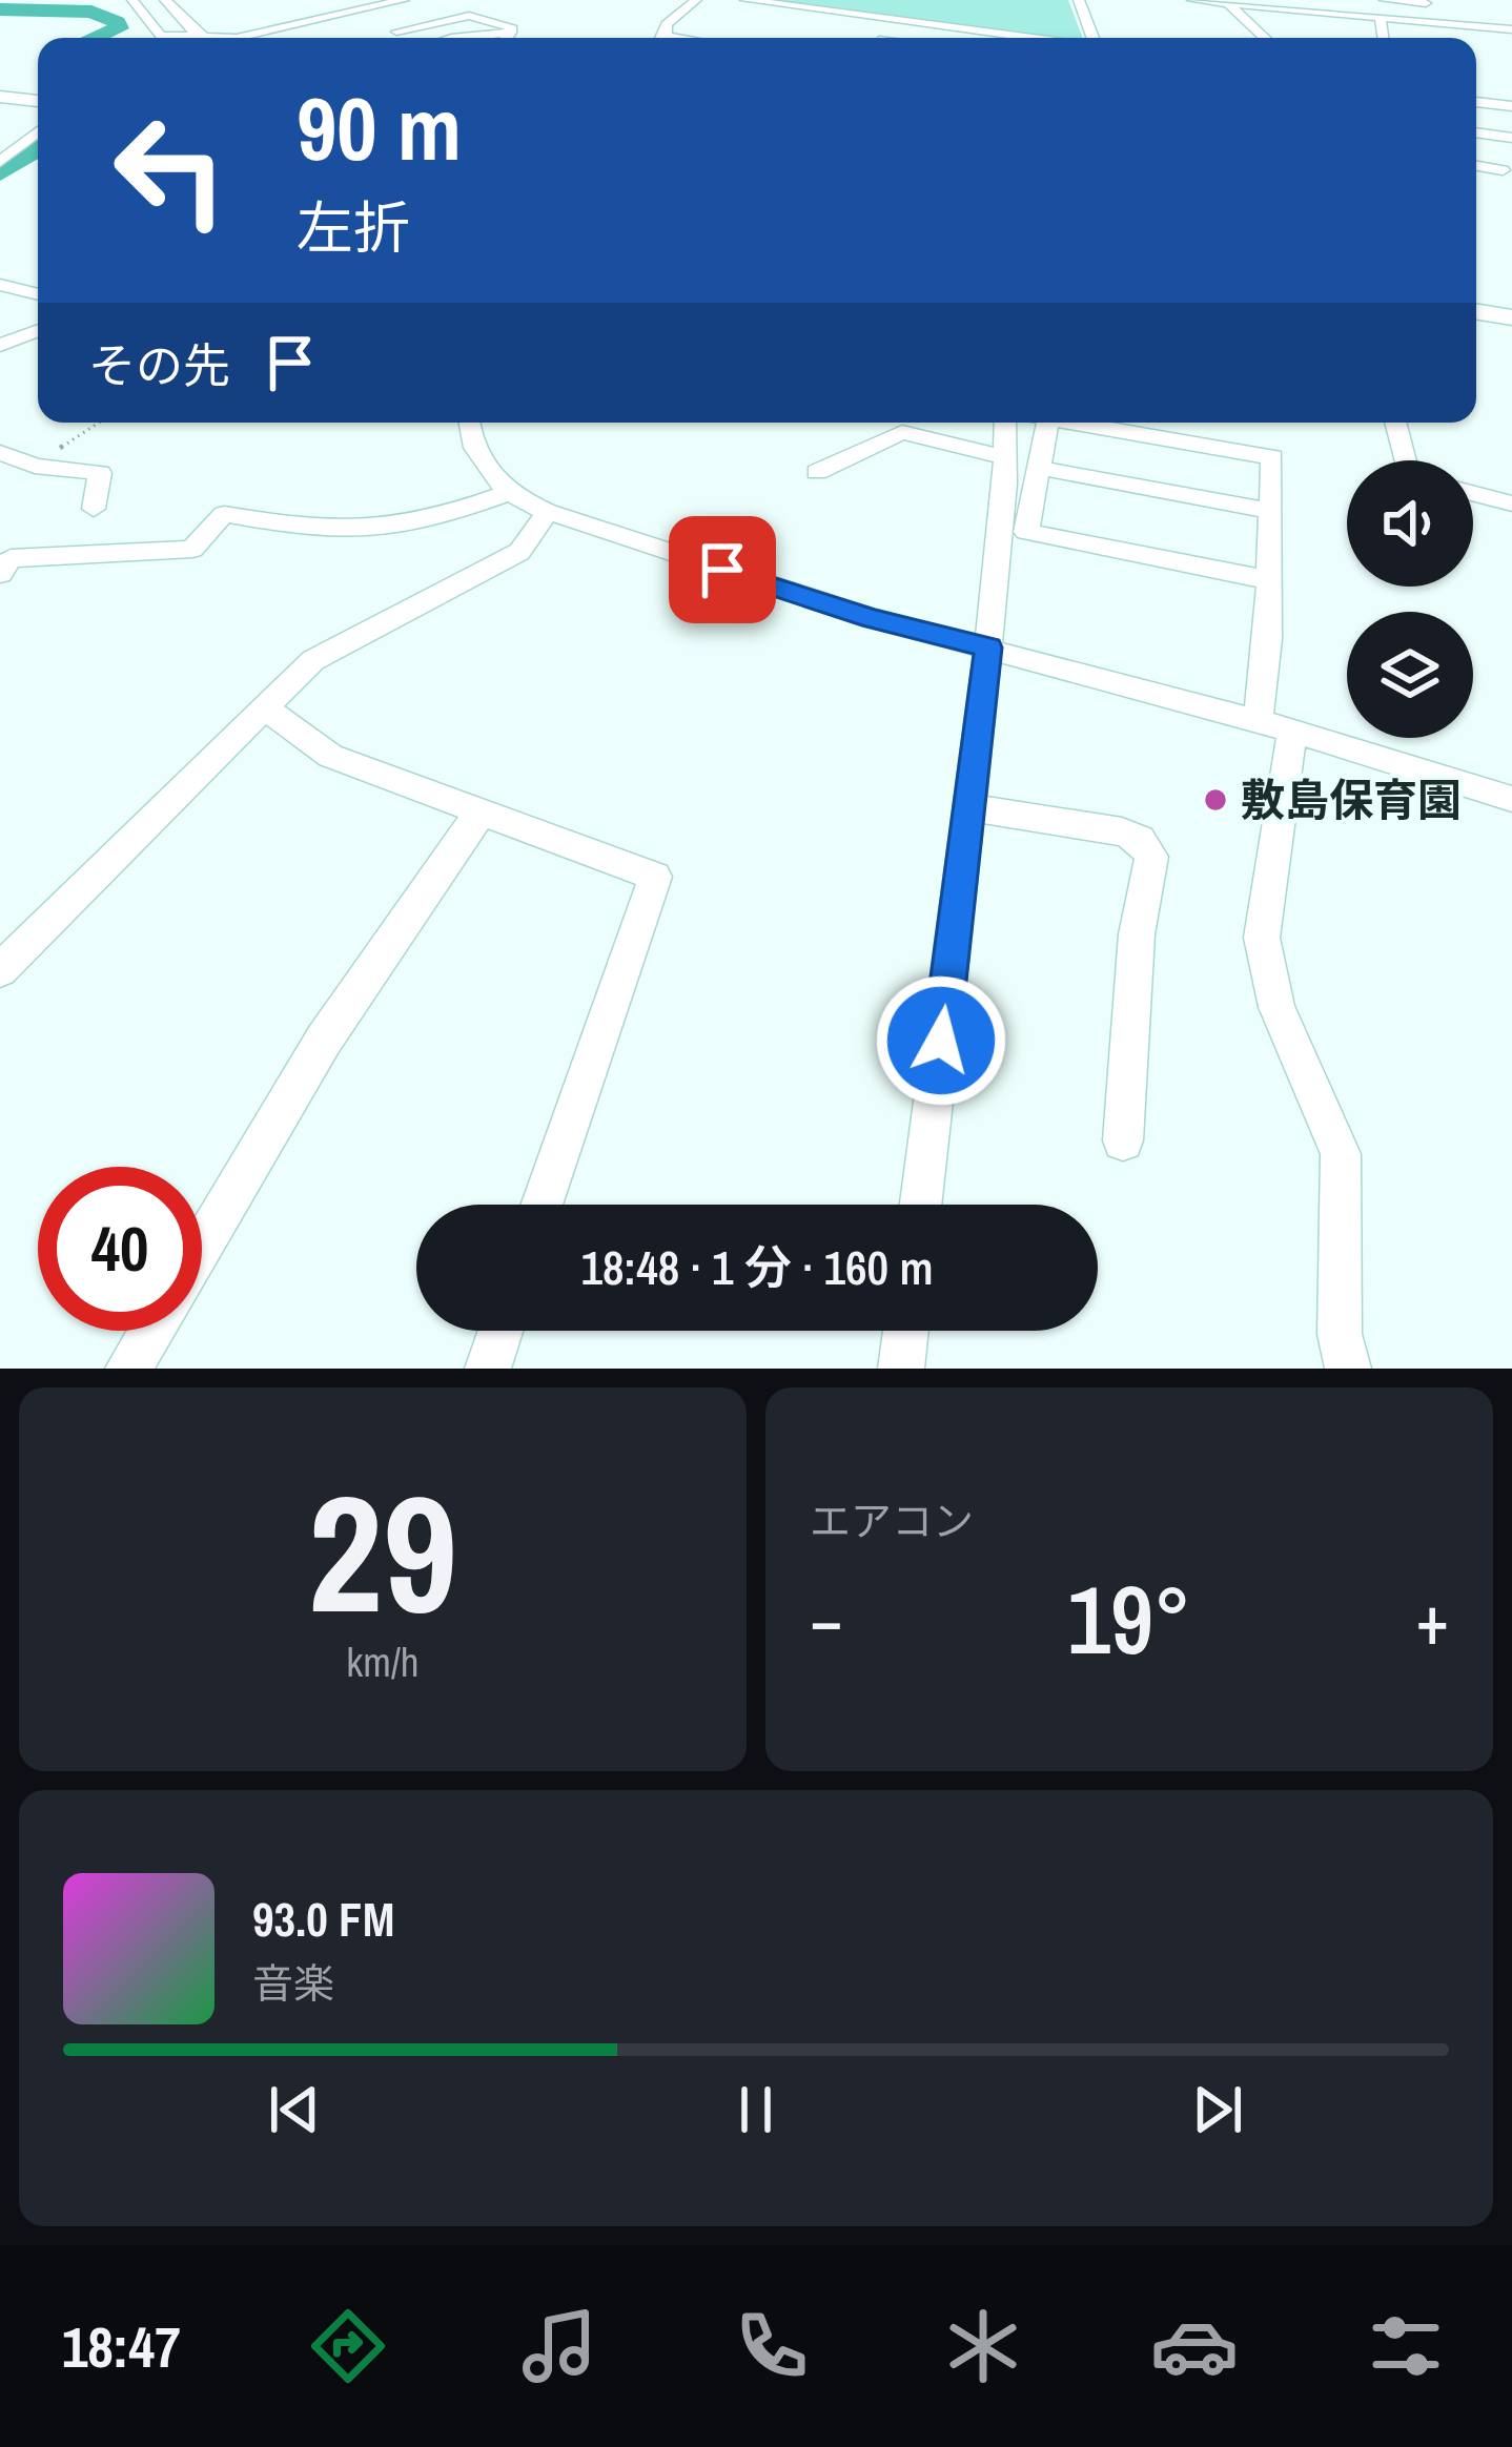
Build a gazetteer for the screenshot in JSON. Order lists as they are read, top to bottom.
{
  "places": ["敷島保育園"],
  "page": {
    "turn": ["90 m", "左折"],
    "then": "その先",
    "limit": "40",
    "trip": "18:48 · 1 分 · 160 m",
    "tile": [
      ["29", "km/h"],
      "エアコン"
    ],
    "heat": ["−", "19°", "+"],
    "song": ["93.0 FM", "音楽"],
    "tabs": "18:47"
  }
}
